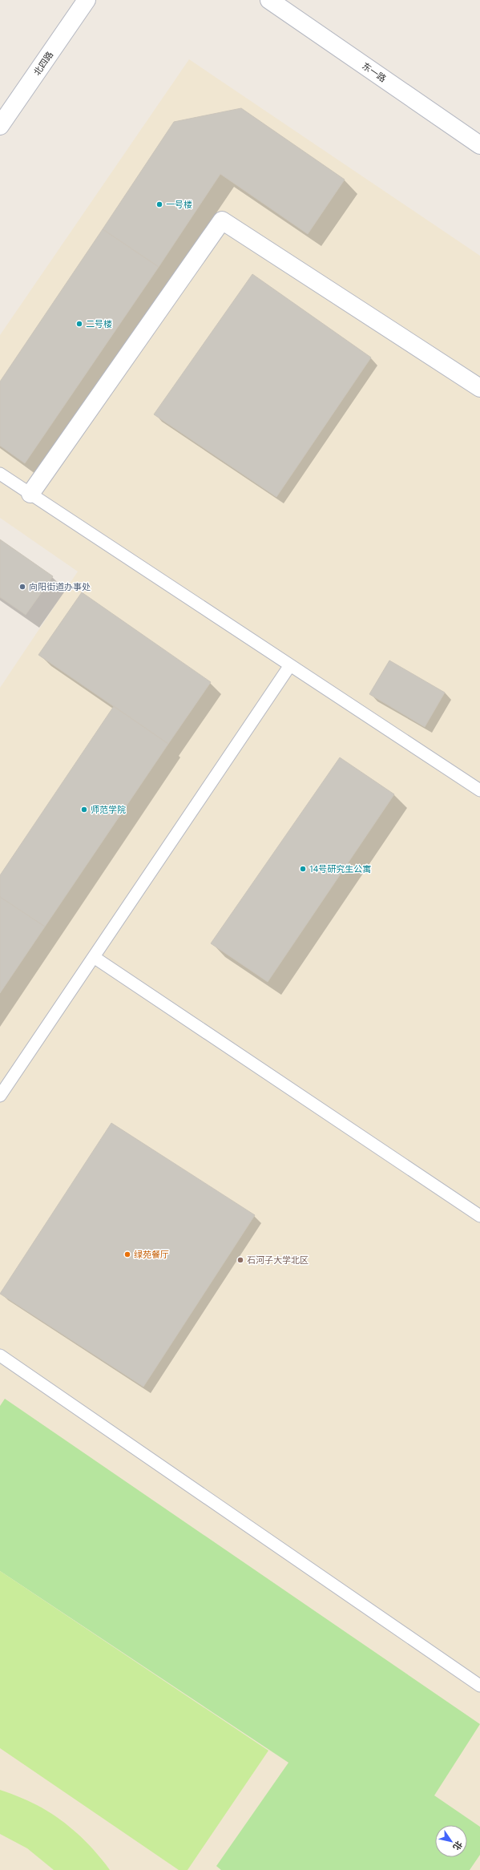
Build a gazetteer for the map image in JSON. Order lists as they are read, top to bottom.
{
  "streets": {
    "street": ["北四路", "东一路"]
  },
  "places": [
    "一号楼",
    "二号楼",
    "向阳街道办事处",
    "师范学院",
    "14号研究生公寓",
    "绿苑餐厅",
    "石河子大学北区"
  ],
  "north": "bottom right"
}
